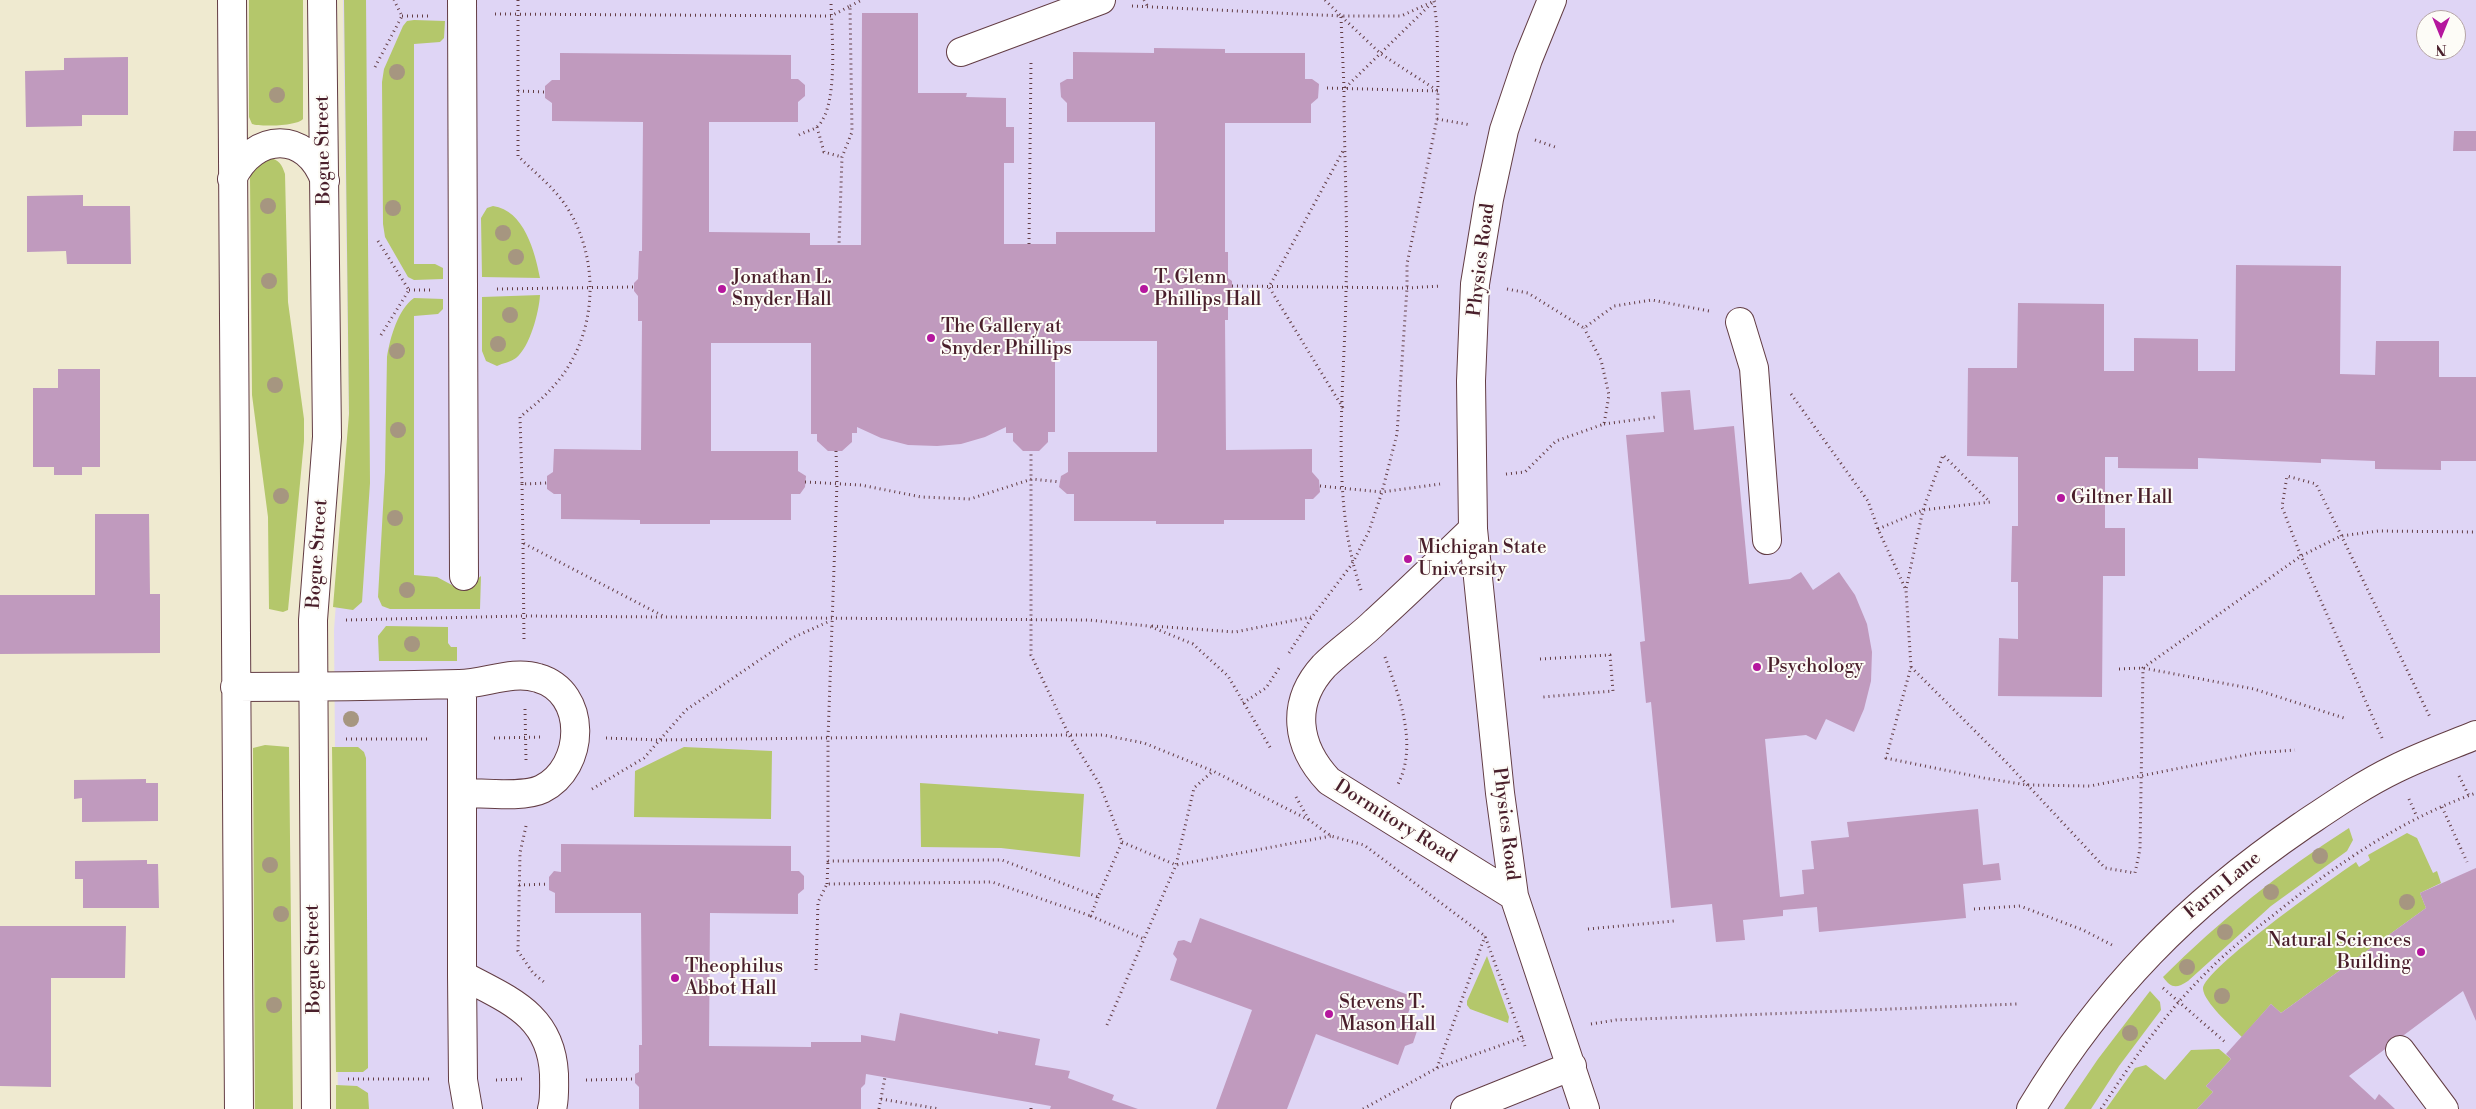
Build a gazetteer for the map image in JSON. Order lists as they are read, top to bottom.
{
  "streets": {
    "street": [
      "Bogue Street",
      "Physics Road",
      "Dormitory Road",
      "Farm Lane"
    ]
  },
  "crossings": [
    ["Physics Road", "Dormitory Road"]
  ],
  "places": [
    "Jonathan L. Snyder Hall",
    "T. Glenn Phillips Hall",
    "The Gallery at Snyder Phillips",
    "Giltner Hall",
    "Michigan State University",
    "Psychology",
    "Natural Sciences Building",
    "Theophilus Abbot Hall",
    "Stevens T. Mason Hall"
  ],
  "north": "bottom"
}
